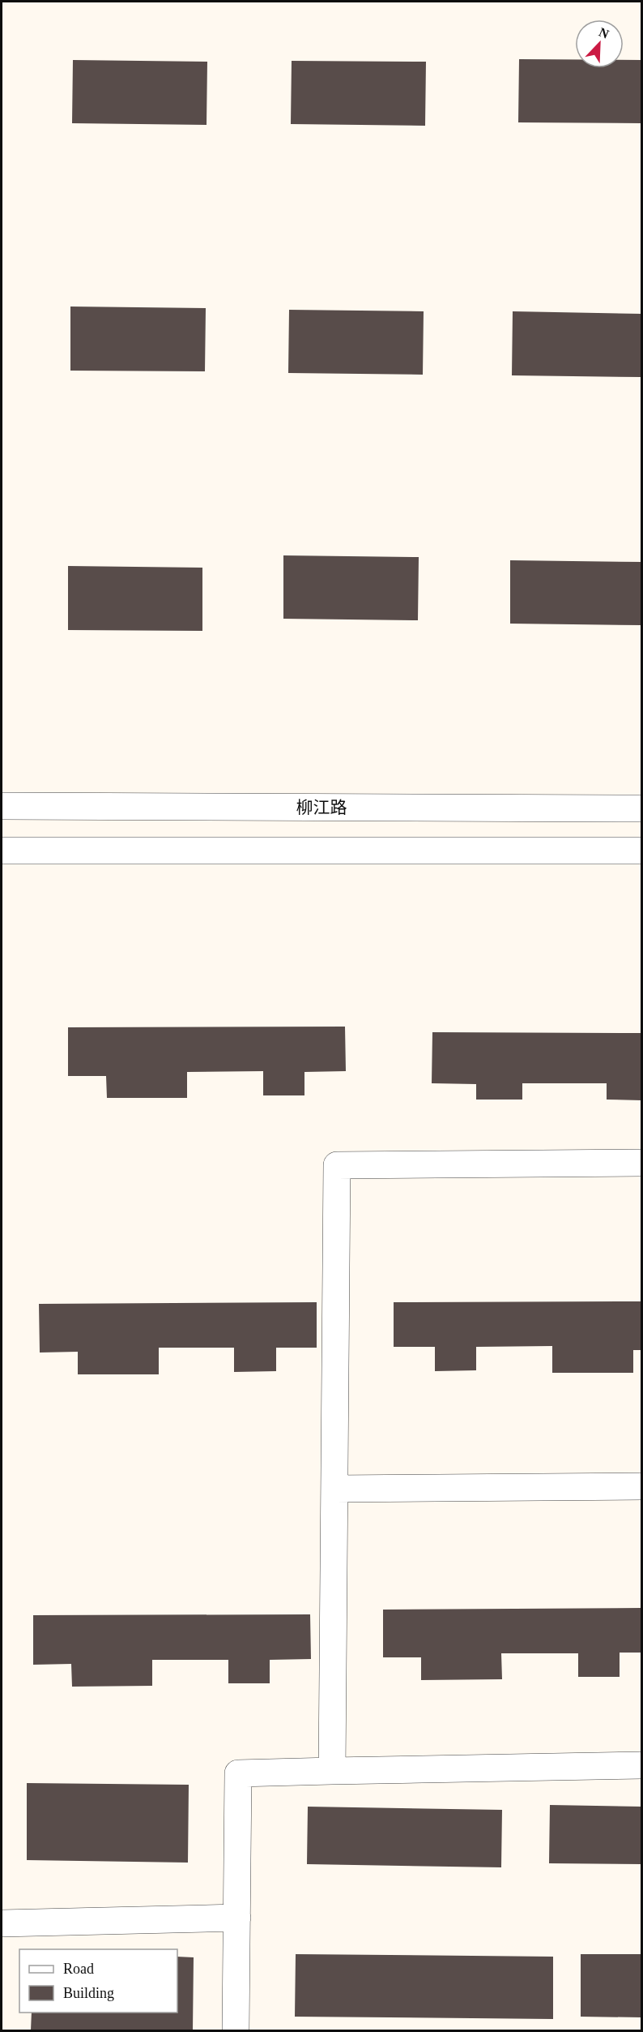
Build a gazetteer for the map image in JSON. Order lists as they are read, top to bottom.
{
  "streets": {
    "street": ["柳江路"]
  },
  "legend": ["Road", "Building"],
  "north": "top right"
}
